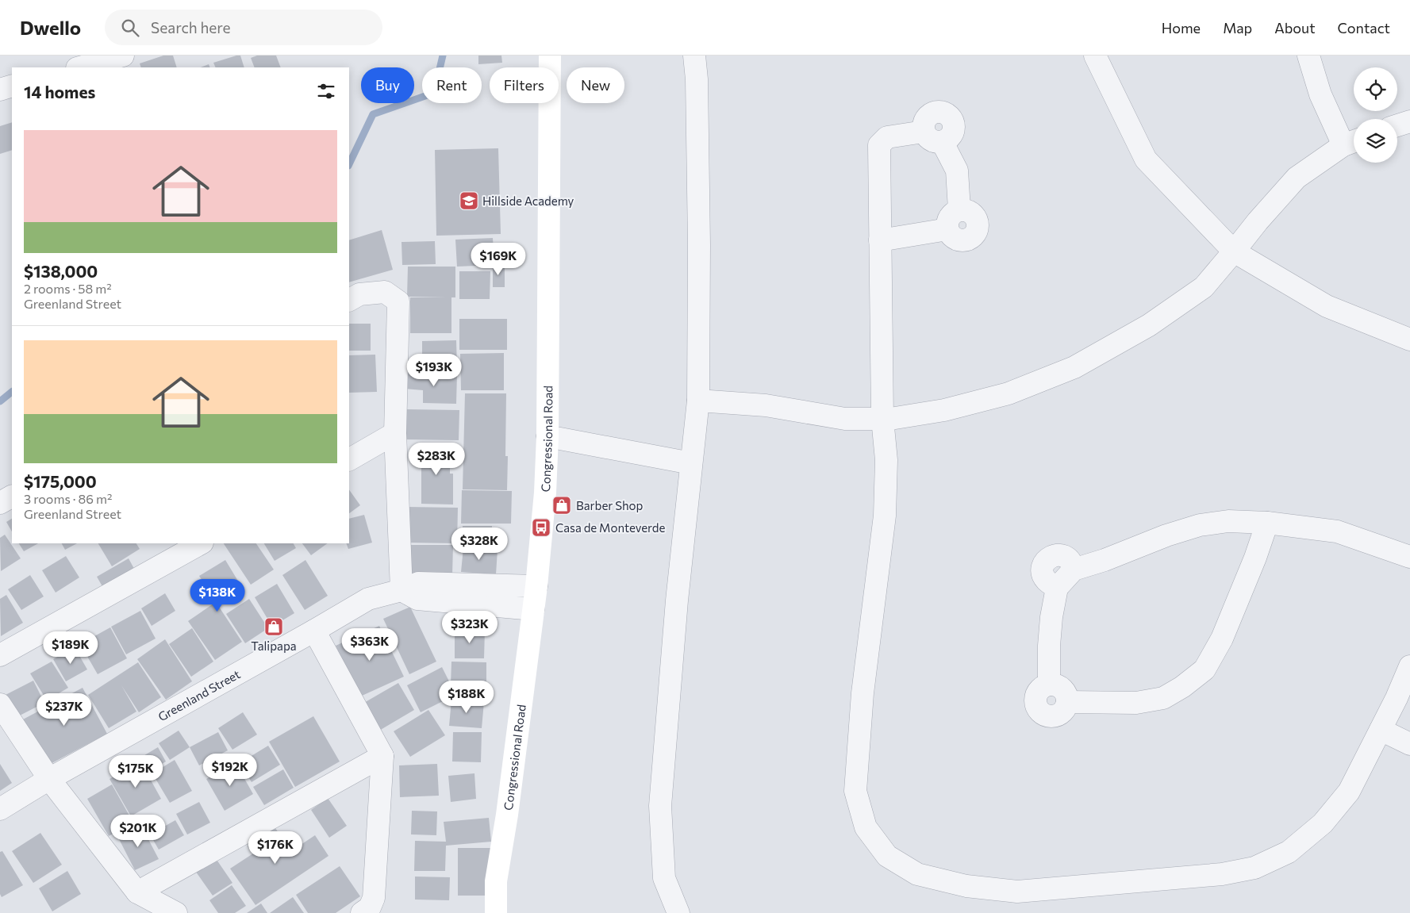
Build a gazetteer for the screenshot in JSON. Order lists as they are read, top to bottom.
{
  "streets": {
    "main road": ["Congressional Road"],
    "street": ["Greenland Street"]
  },
  "crossings": [
    ["Congressional Road", "Greenland Street"]
  ],
  "places": {
    "school or university": ["Hillside Academy"],
    "shop": ["Barber Shop", "Talipapa"],
    "bus stop": ["Casa de Monteverde"]
  },
  "page": {
    "header": "Dwello",
    "search": "Search here",
    "nav": [
      "Home",
      "Map",
      "About",
      "Contact"
    ],
    "chip": [
      "Buy",
      "Rent",
      "Filters",
      "New"
    ],
    "heading": "14 homes",
    "list": [
      {
        "name": "$138,000",
        "note": "2 rooms · 58 m² · Greenland Street"
      },
      {
        "name": "$175,000",
        "note": "3 rooms · 86 m² · Greenland Street"
      }
    ],
    "price": [
      "$169K",
      "$193K",
      "$283K",
      "$328K",
      "$138K",
      "$323K",
      "$363K",
      "$189K",
      "$188K",
      "$237K",
      "$192K",
      "$175K",
      "$201K",
      "$176K"
    ]
  }
}
